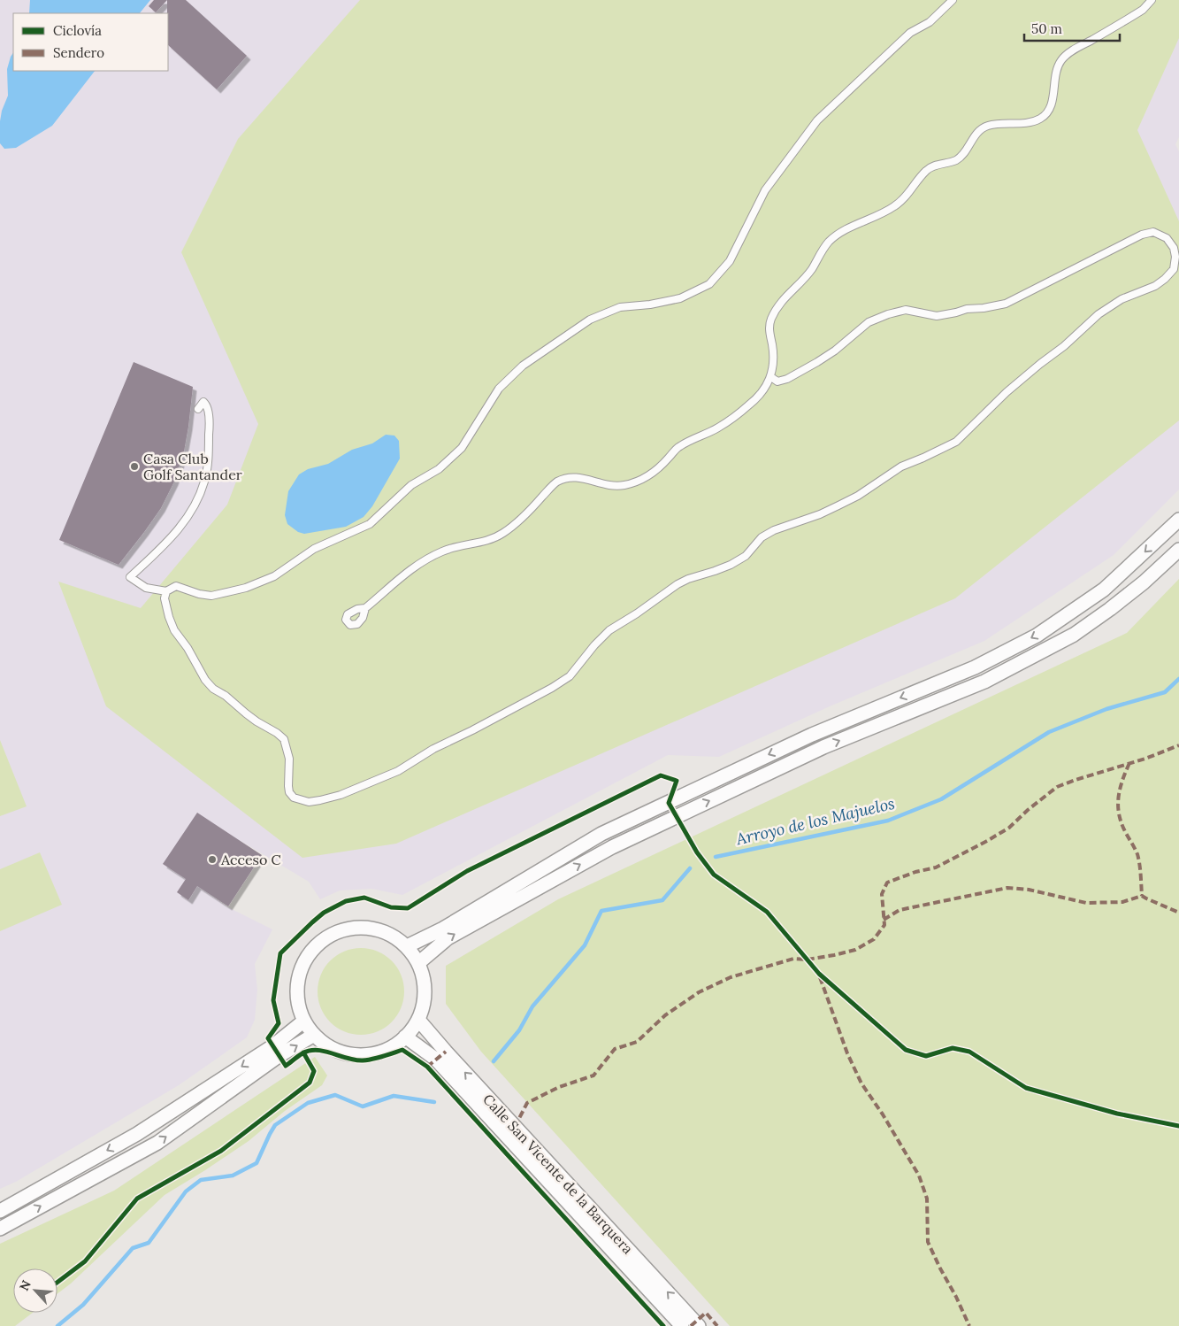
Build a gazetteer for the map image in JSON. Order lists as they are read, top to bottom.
{
  "streets": {
    "street": ["Calle San Vicente de la Barquera"]
  },
  "water": ["Arroyo de los Majuelos"],
  "places": ["Casa Club Golf Santander", "Acceso C"],
  "legend": ["Ciclovía", "Sendero"],
  "scale_bar": "50 m",
  "north": "top left"
}
